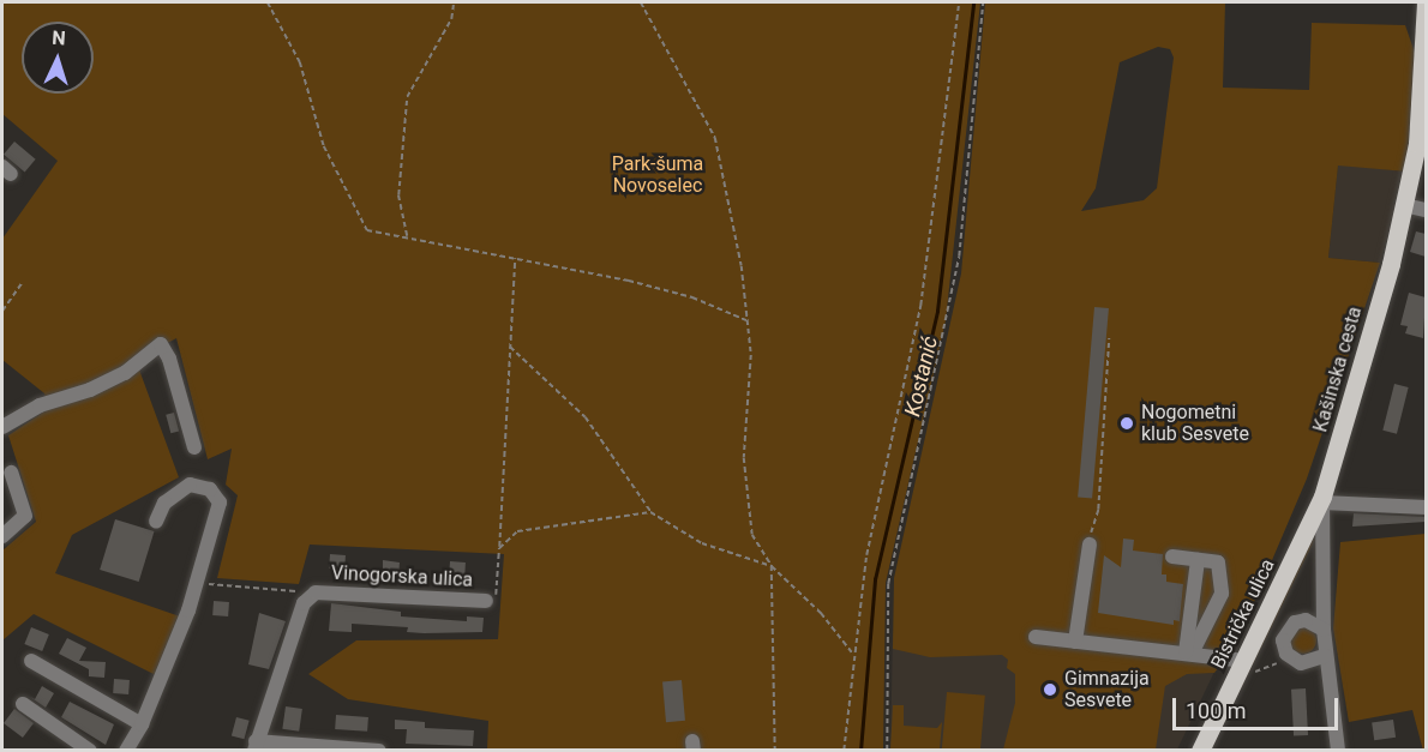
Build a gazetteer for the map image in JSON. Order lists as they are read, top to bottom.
{
  "streets": {
    "main road": ["Kašinska cesta", "Bistrička ulica"],
    "street": ["Vinogorska ulica"]
  },
  "crossings": [
    ["Kašinska cesta", "Bistrička ulica"]
  ],
  "water": ["Kostanić"],
  "parks": ["Park-šuma Novoselec"],
  "places": ["Nogometni klub Sesvete", "Gimnazija Sesvete"],
  "scale_bar": "100 m",
  "north": "top"
}
